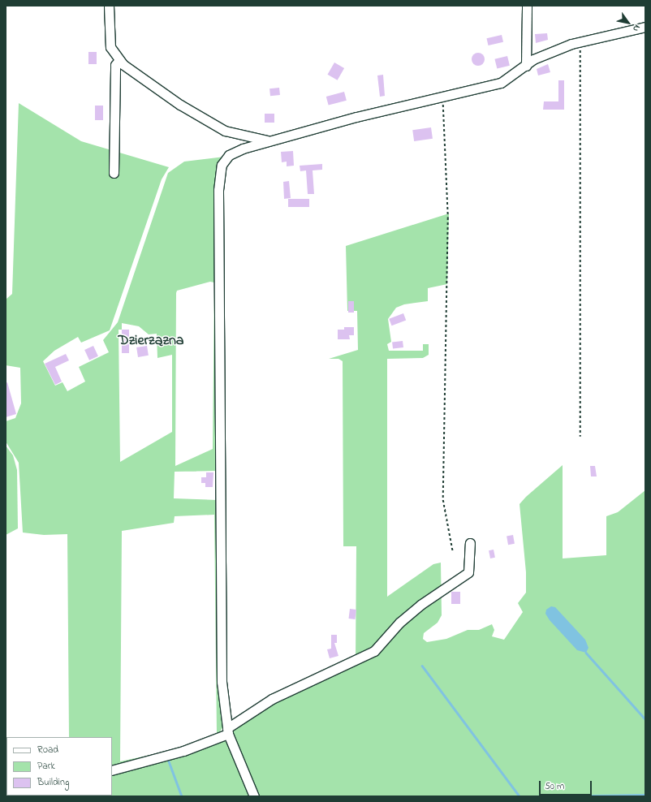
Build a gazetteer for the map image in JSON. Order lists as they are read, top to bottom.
{
  "districts": ["Dzierzązna"],
  "legend": ["Road", "Park", "Building"],
  "scale_bar": "50 m",
  "north": "bottom right"
}
